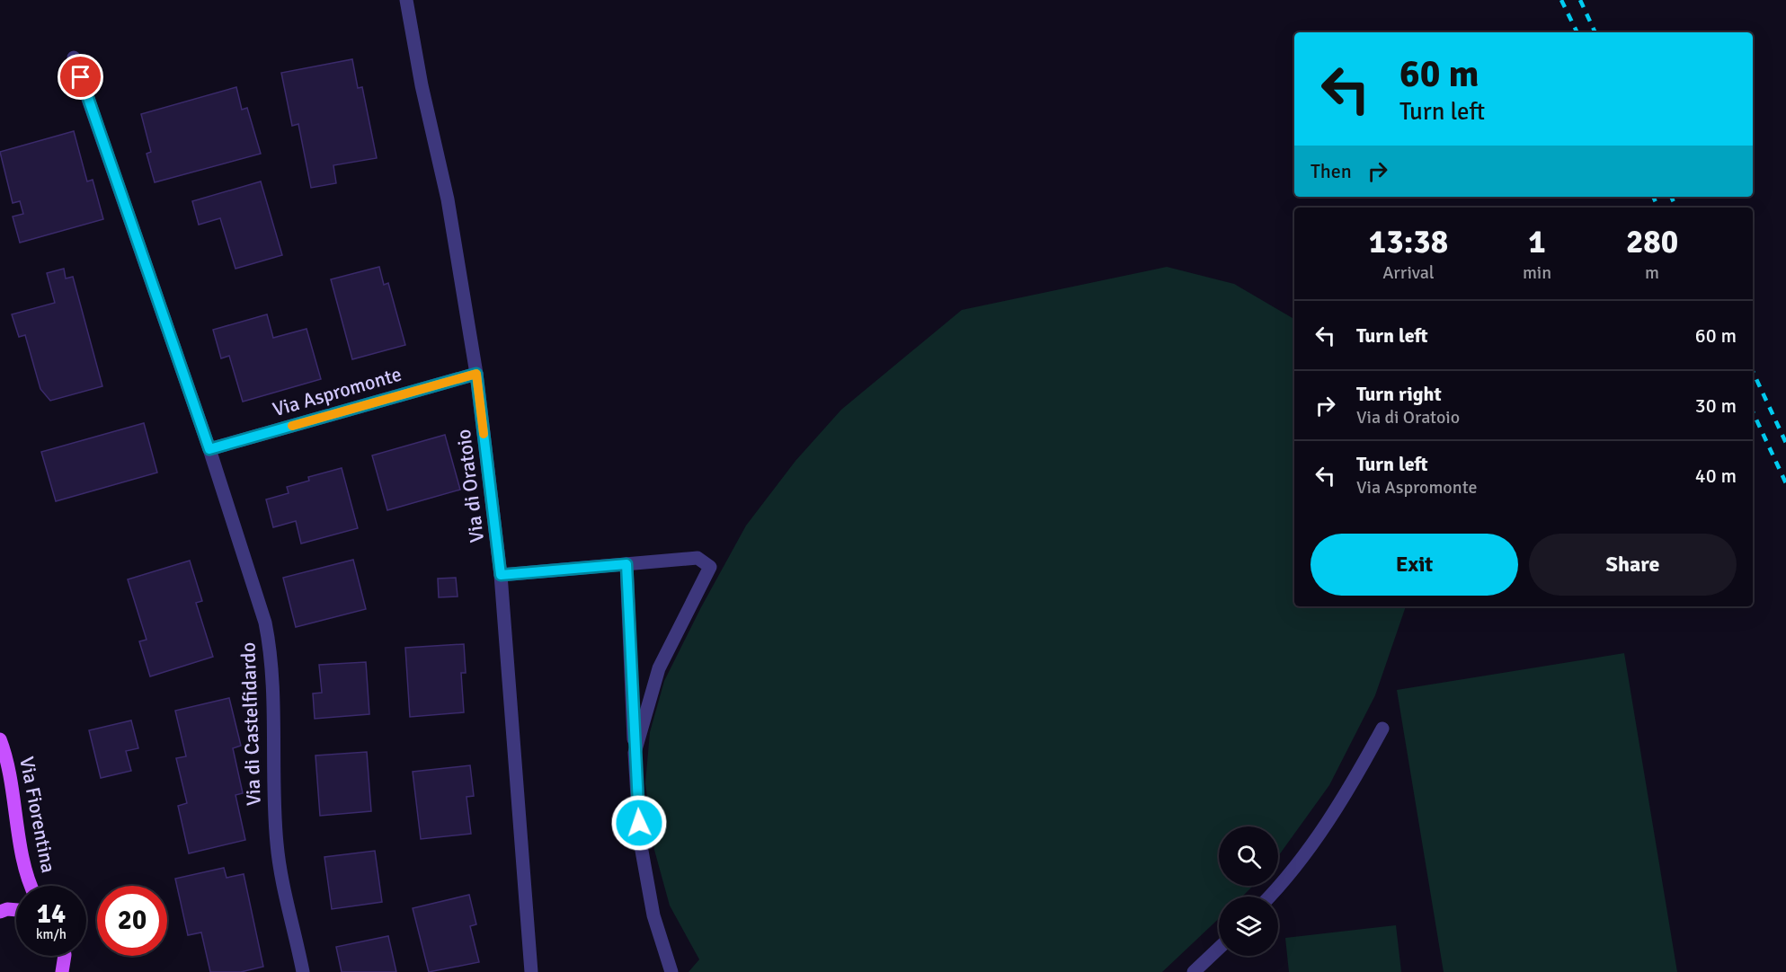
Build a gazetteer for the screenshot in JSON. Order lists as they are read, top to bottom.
{
  "streets": {
    "main road": ["Via Fiorentina"],
    "street": ["Via Aspromonte", "Via di Oratoio", "Via di Castelfidardo"]
  },
  "crossings": [
    ["Via Aspromonte", "Via di Oratoio"],
    ["Via Aspromonte", "Via di Castelfidardo"]
  ],
  "page": {
    "turn": ["60 m", "Turn left"],
    "then": "Then",
    "eta": [
      "13:38",
      "Arrival",
      "1",
      "min",
      "280",
      "m"
    ],
    "list": [
      {
        "name": "Turn left",
        "value": "60 m"
      },
      {
        "name": "Turn right",
        "note": "Via di Oratoio",
        "value": "30 m"
      },
      {
        "name": "Turn left",
        "note": "Via Aspromonte",
        "value": "40 m"
      }
    ],
    "buttons": ["Exit", "Share"],
    "speed": "14 km/h",
    "limit": "20"
  }
}
